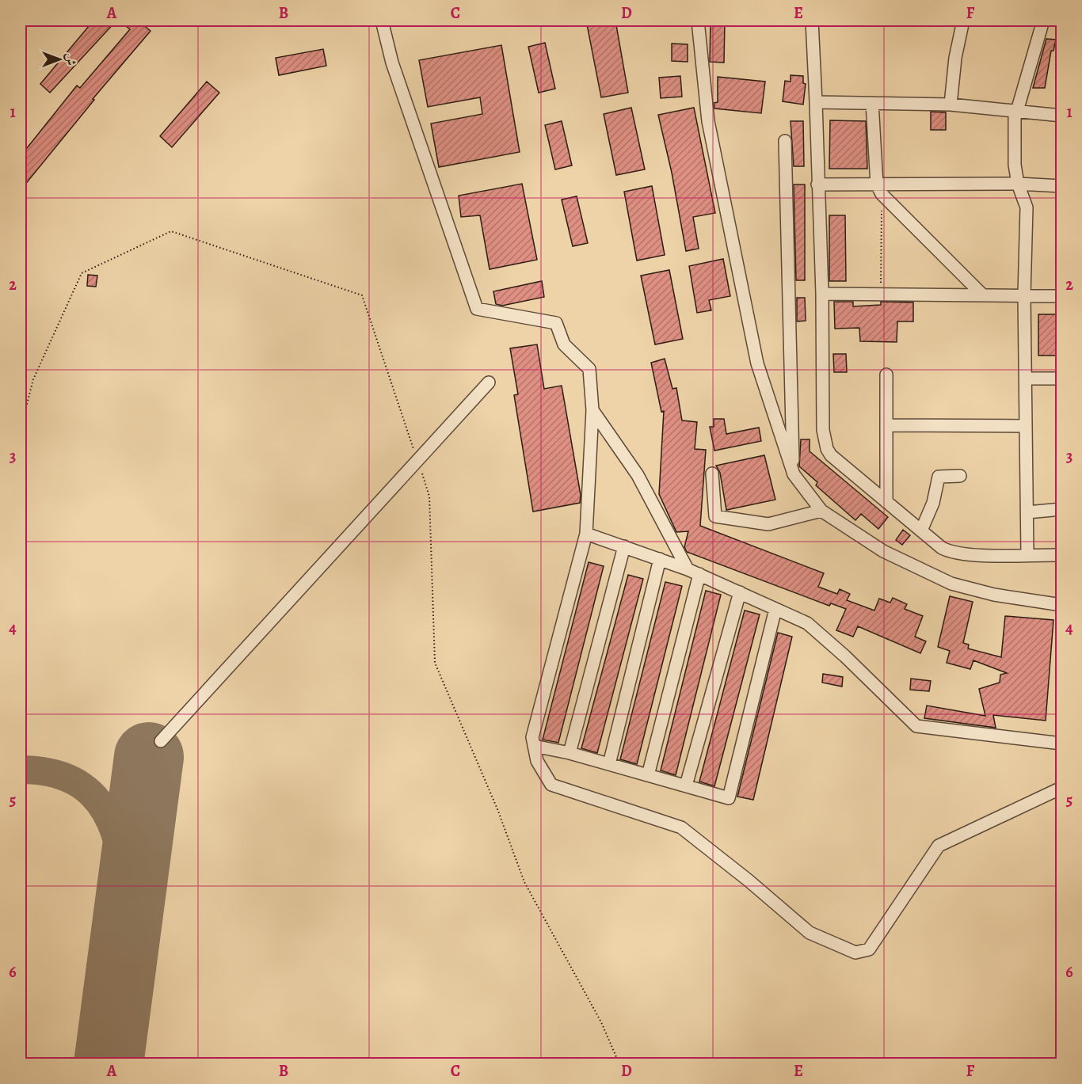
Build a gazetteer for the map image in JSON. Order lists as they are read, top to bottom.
{
  "north": "right",
  "grid": {
    "columns": [
      "A",
      "B",
      "C",
      "D",
      "E",
      "F"
    ],
    "rows": [
      "1",
      "2",
      "3",
      "4",
      "5",
      "6"
    ]
  }
}
